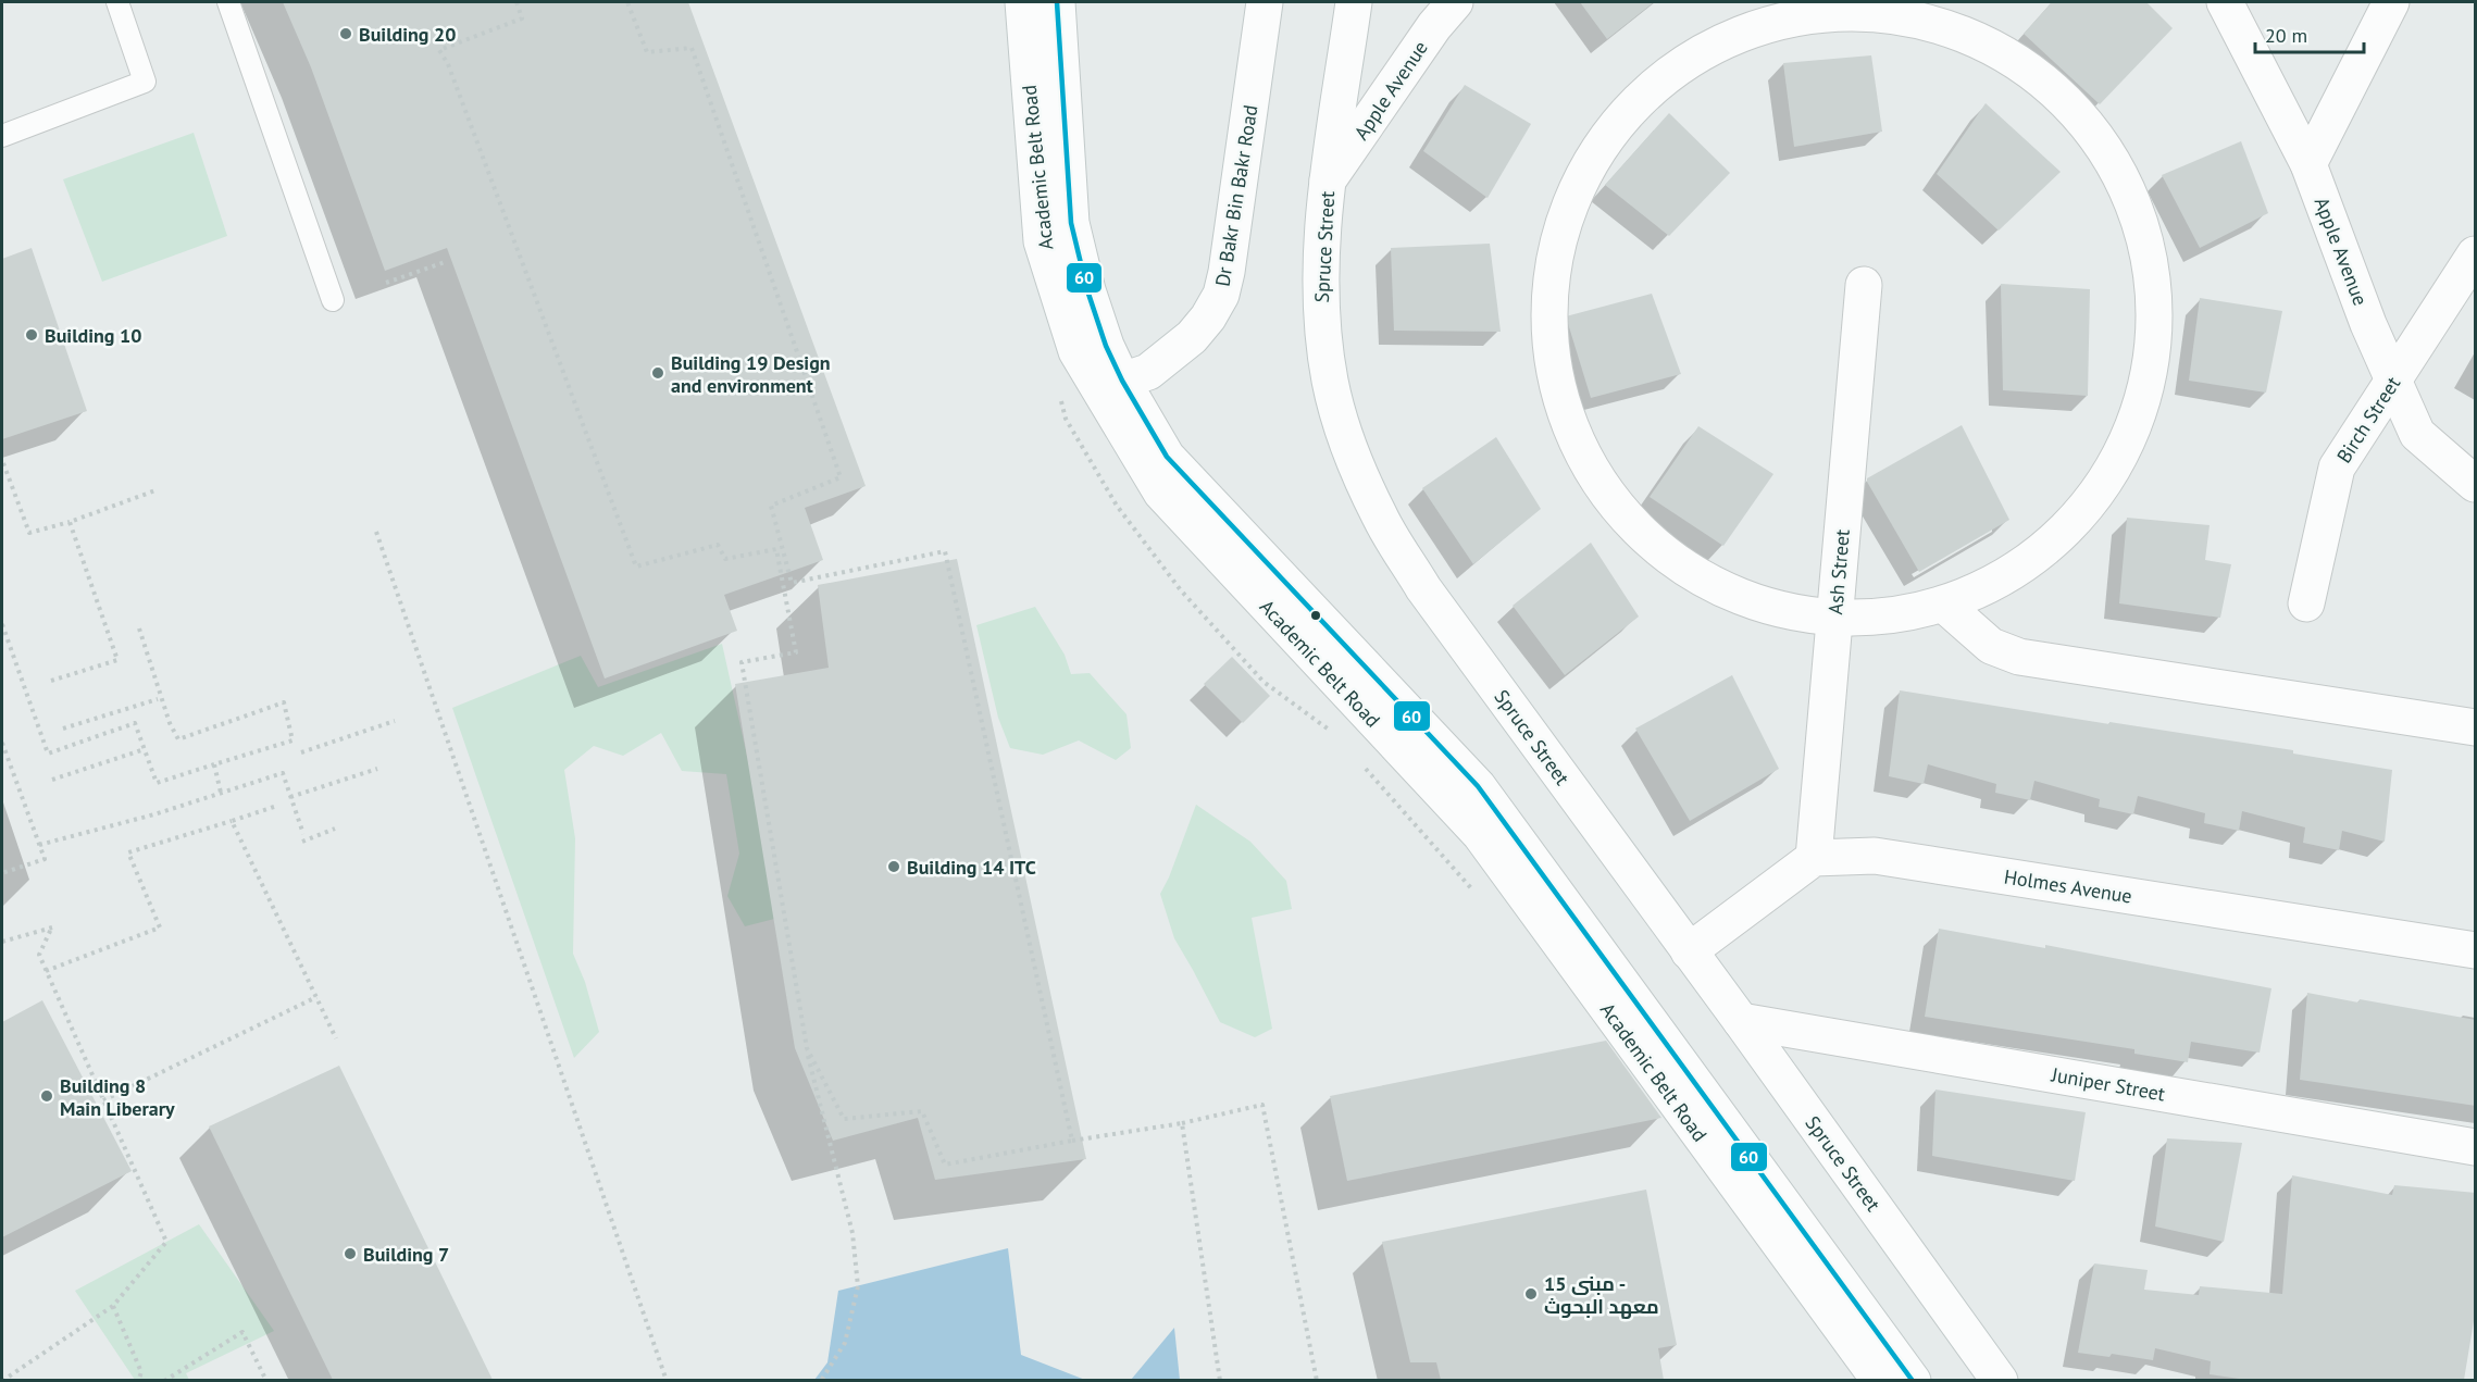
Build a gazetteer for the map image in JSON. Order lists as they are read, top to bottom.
{
  "streets": {
    "street": [
      "Apple Avenue",
      "Academic Belt Road",
      "Dr Bakr Bin Bakr Road",
      "Spruce Street",
      "Birch Street",
      "Ash Street",
      "Holmes Avenue",
      "Juniper Street"
    ]
  },
  "crossings": [
    ["Apple Avenue", "Spruce Street"],
    ["Apple Avenue", "Birch Street"],
    ["Academic Belt Road", "Dr Bakr Bin Bakr Road"],
    ["Spruce Street", "Juniper Street"],
    ["Ash Street", "Holmes Avenue"]
  ],
  "places": [
    "Building 20",
    "Building 10",
    "Building 19 Design and environment",
    "Building 14 ITC",
    "Building 8 Main Liberary",
    "Building 7",
    "مبنى 15 - معهد البحوث"
  ],
  "lines": ["transit line 60"],
  "scale_bar": "20 m"
}
